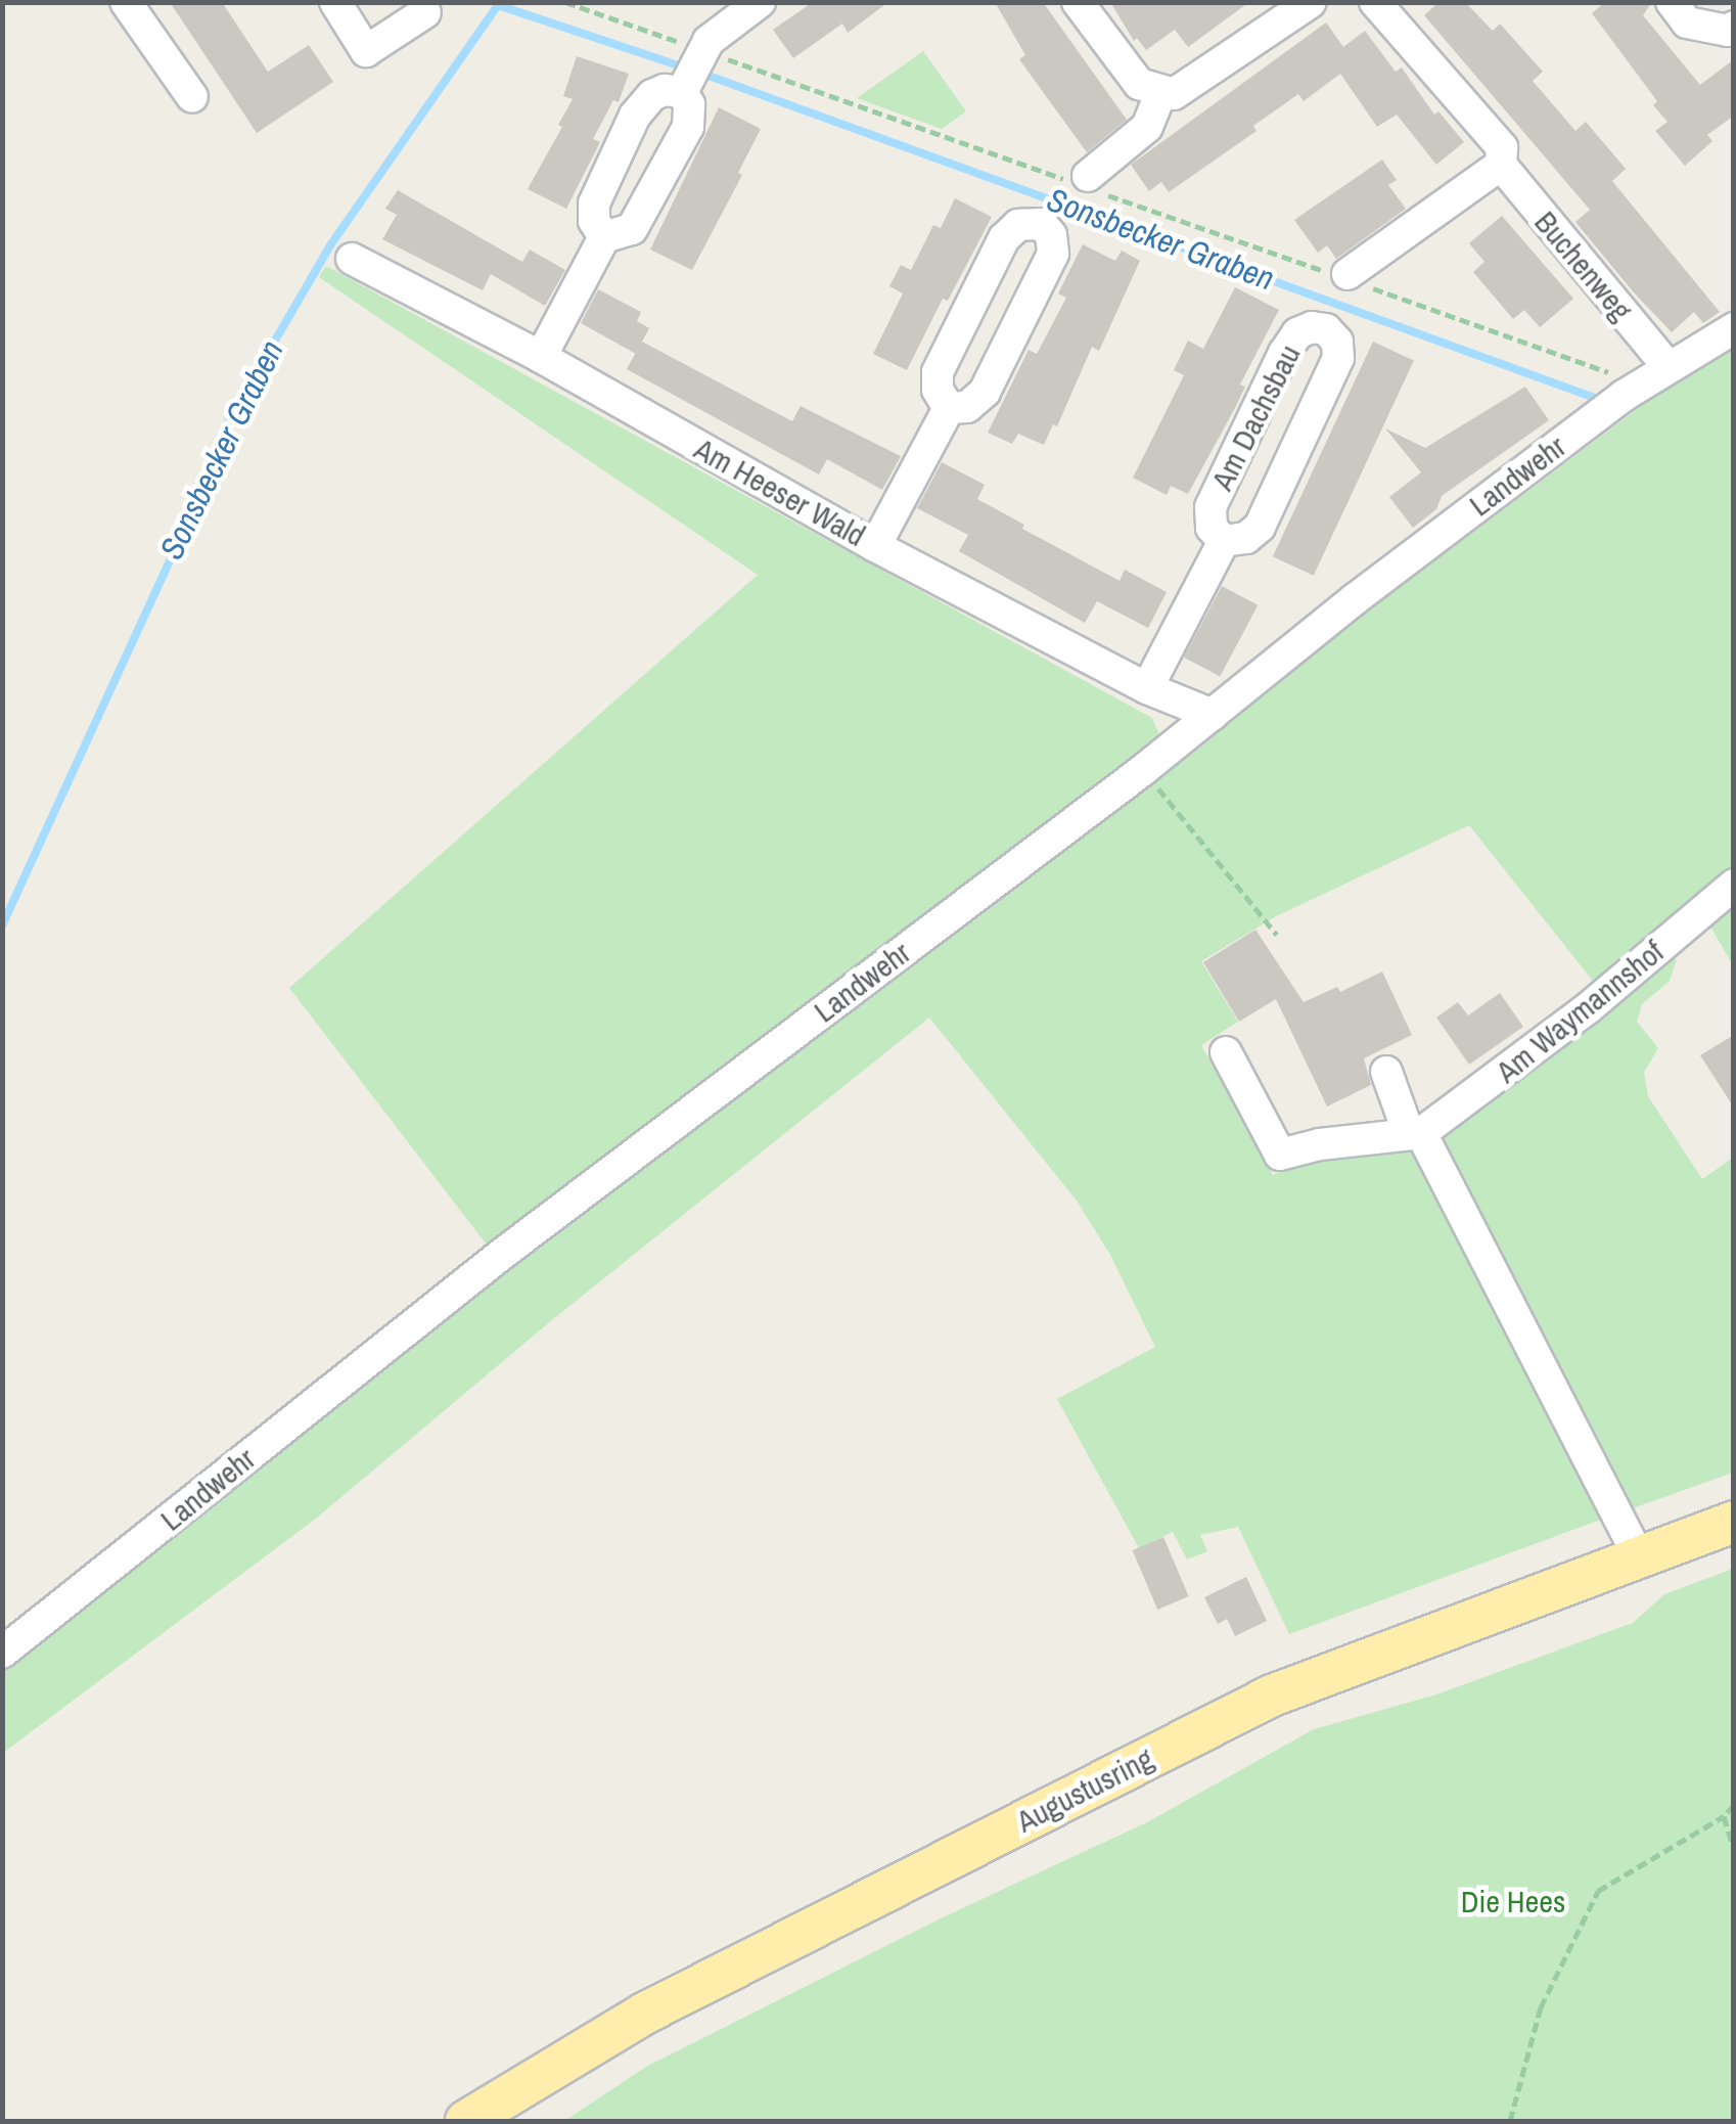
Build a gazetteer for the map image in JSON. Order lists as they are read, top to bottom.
{
  "streets": {
    "main road": ["Augustusring"],
    "street": [
      "Buchenweg",
      "Am Dachsbau",
      "Landwehr",
      "Am Heeser Wald",
      "Am Waymannshof"
    ]
  },
  "crossings": [
    ["Buchenweg", "Landwehr"],
    ["Landwehr", "Am Heeser Wald"]
  ],
  "water": ["Sonsbecker Graben"],
  "parks": ["Die Hees"]
}
